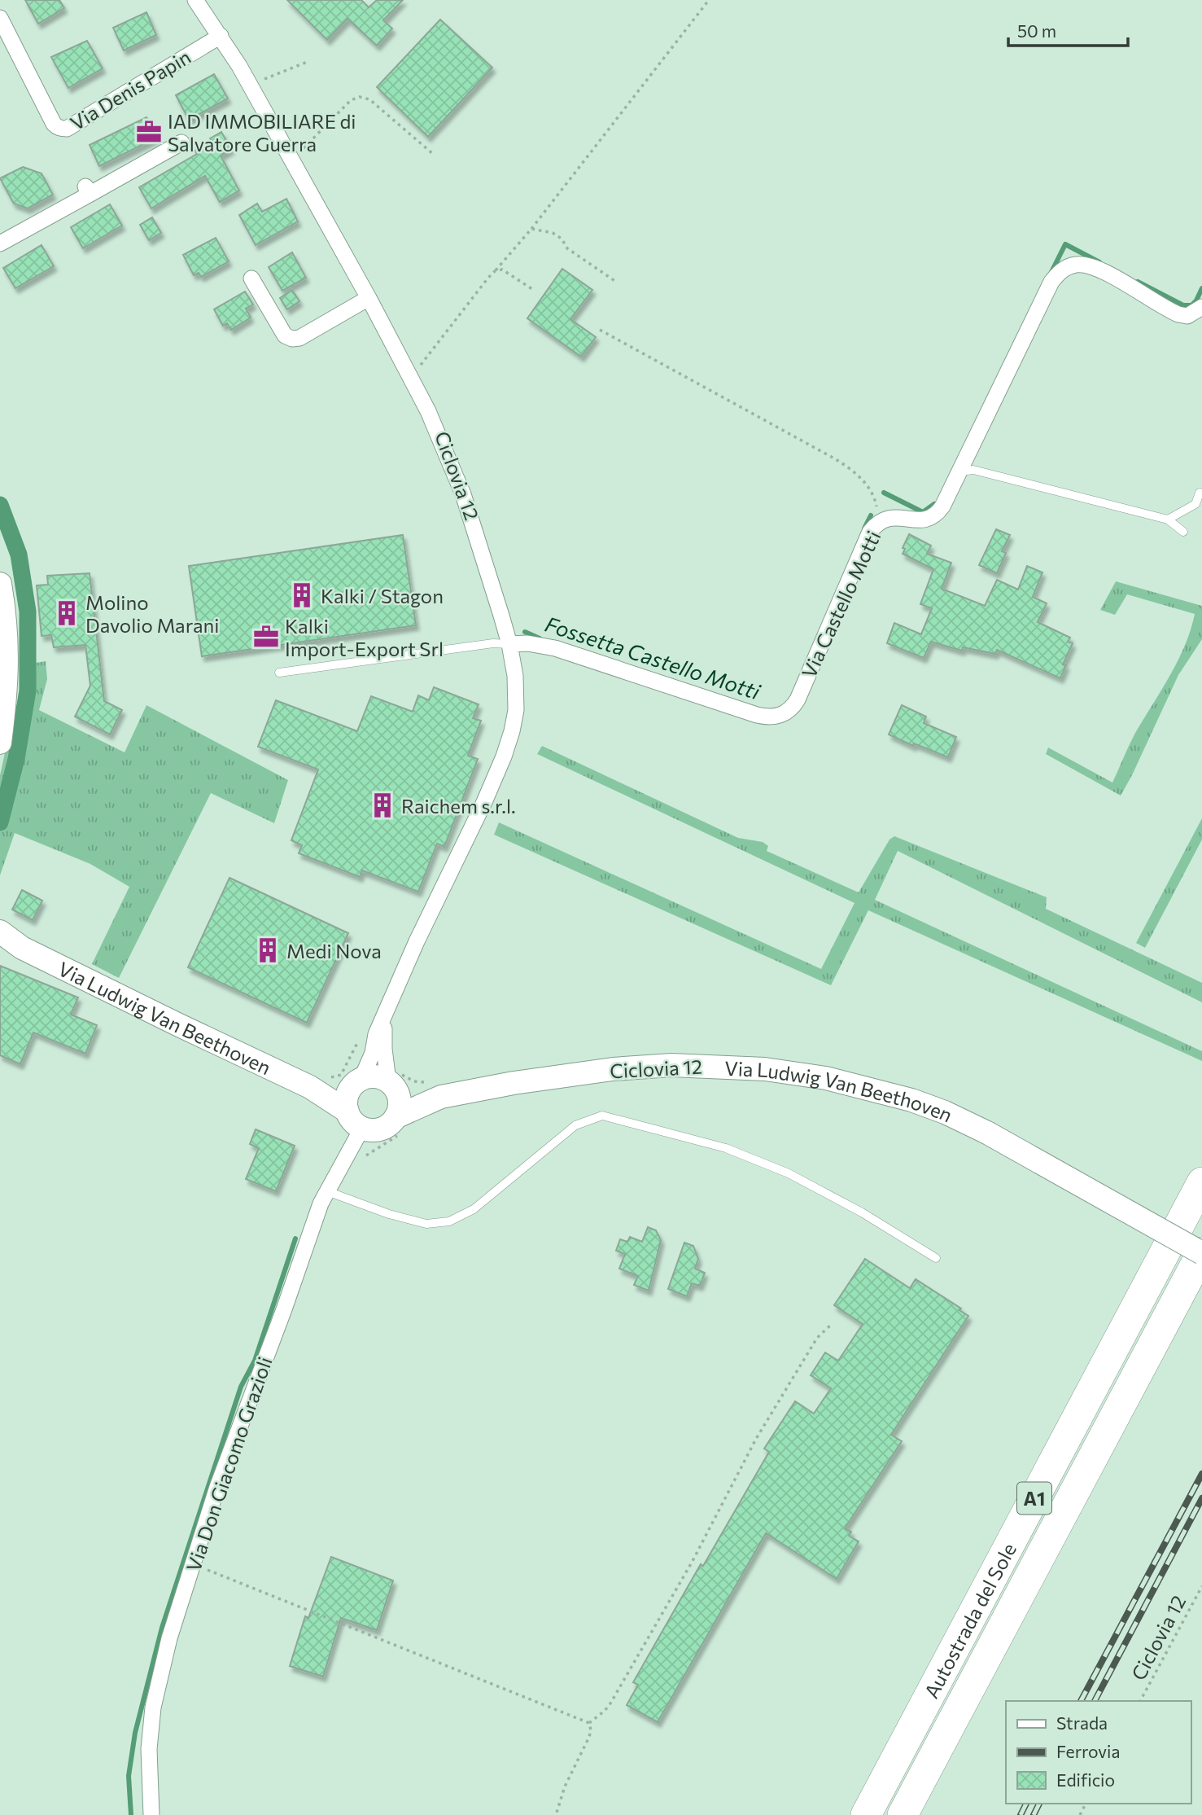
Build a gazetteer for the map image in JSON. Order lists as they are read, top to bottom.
{
  "streets": {
    "highway": ["A1", "Autostrada del Sole"],
    "street": [
      "Via Denis Papin",
      "Via Castello Motti",
      "Via Ludwig Van Beethoven",
      "Via Don Giacomo Grazioli"
    ],
    "path": ["Ciclovia 12"]
  },
  "crossings": [
    ["Via Ludwig Van Beethoven", "Via Don Giacomo Grazioli"],
    ["Via Ludwig Van Beethoven", "Autostrada del Sole"]
  ],
  "water": ["Fossetta Castello Motti"],
  "places": {
    "office": ["IAD IMMOBILIARE di Salvatore Guerra", "Kalki Import-Export Srl"],
    "building": [
      "Kalki / Stagon",
      "Molino Davolio Marani",
      "Raichem s.r.l.",
      "Medi Nova"
    ]
  },
  "legend": ["Strada", "Ferrovia", "Edificio"],
  "scale_bar": "50 m"
}
